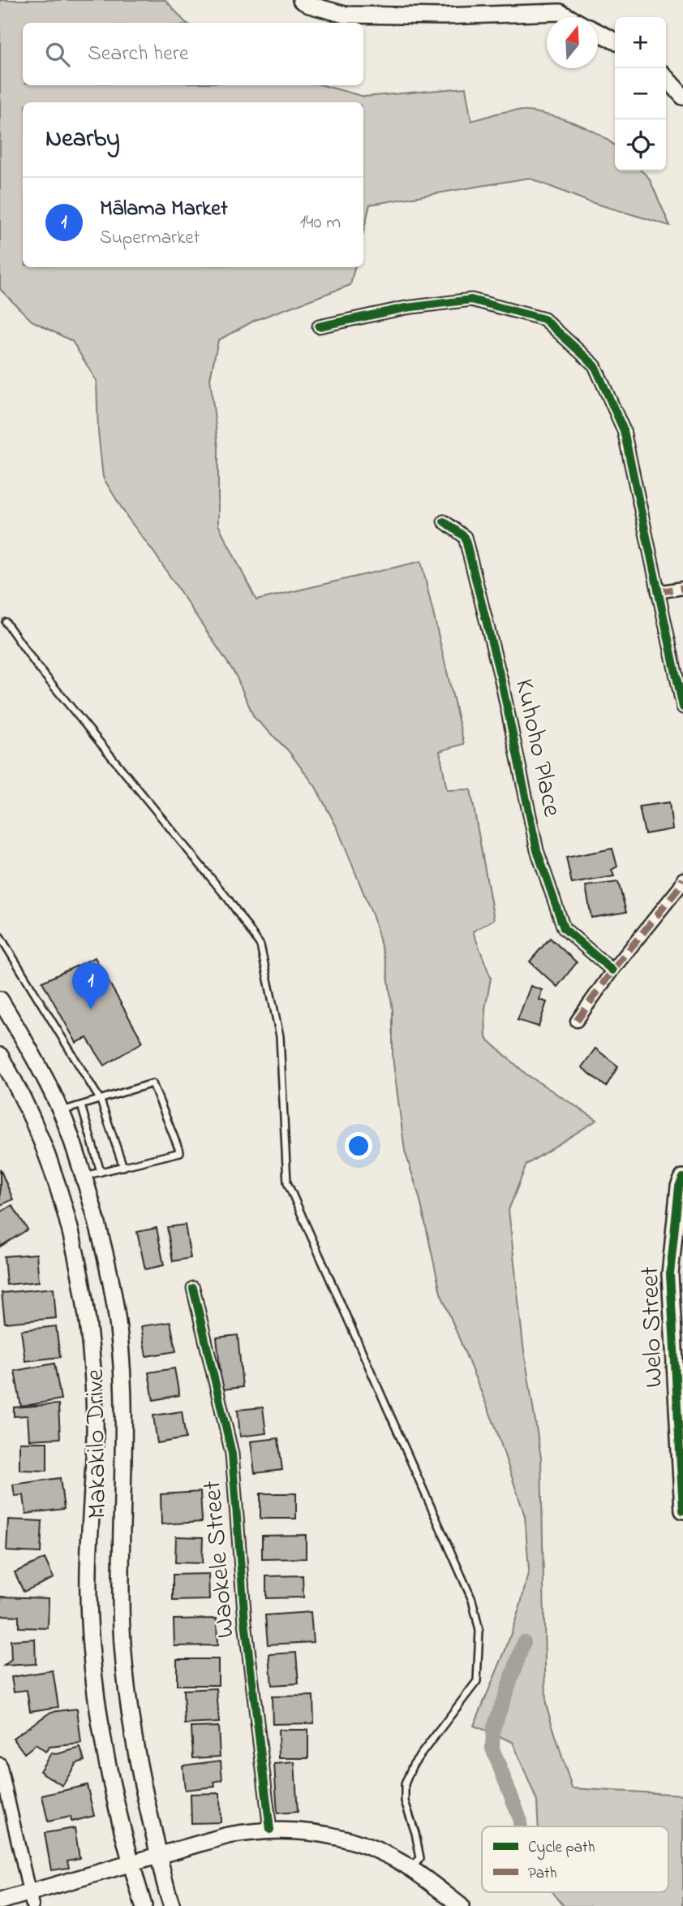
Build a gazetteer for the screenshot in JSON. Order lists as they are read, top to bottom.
{
  "streets": {
    "main road": ["Welo Street", "Makakilo Drive"],
    "street": ["Kuhoho Place", "Waokele Street"]
  },
  "legend": ["Cycle path", "Path"],
  "north": "top",
  "page": {
    "map_buttons": ["+", "−"],
    "search": "Search here",
    "heading": "Nearby",
    "list": [
      {
        "mark": "1",
        "name": "Mālama Market",
        "note": "Supermarket",
        "value": "140 m"
      }
    ],
    "pins": "1"
  }
}
